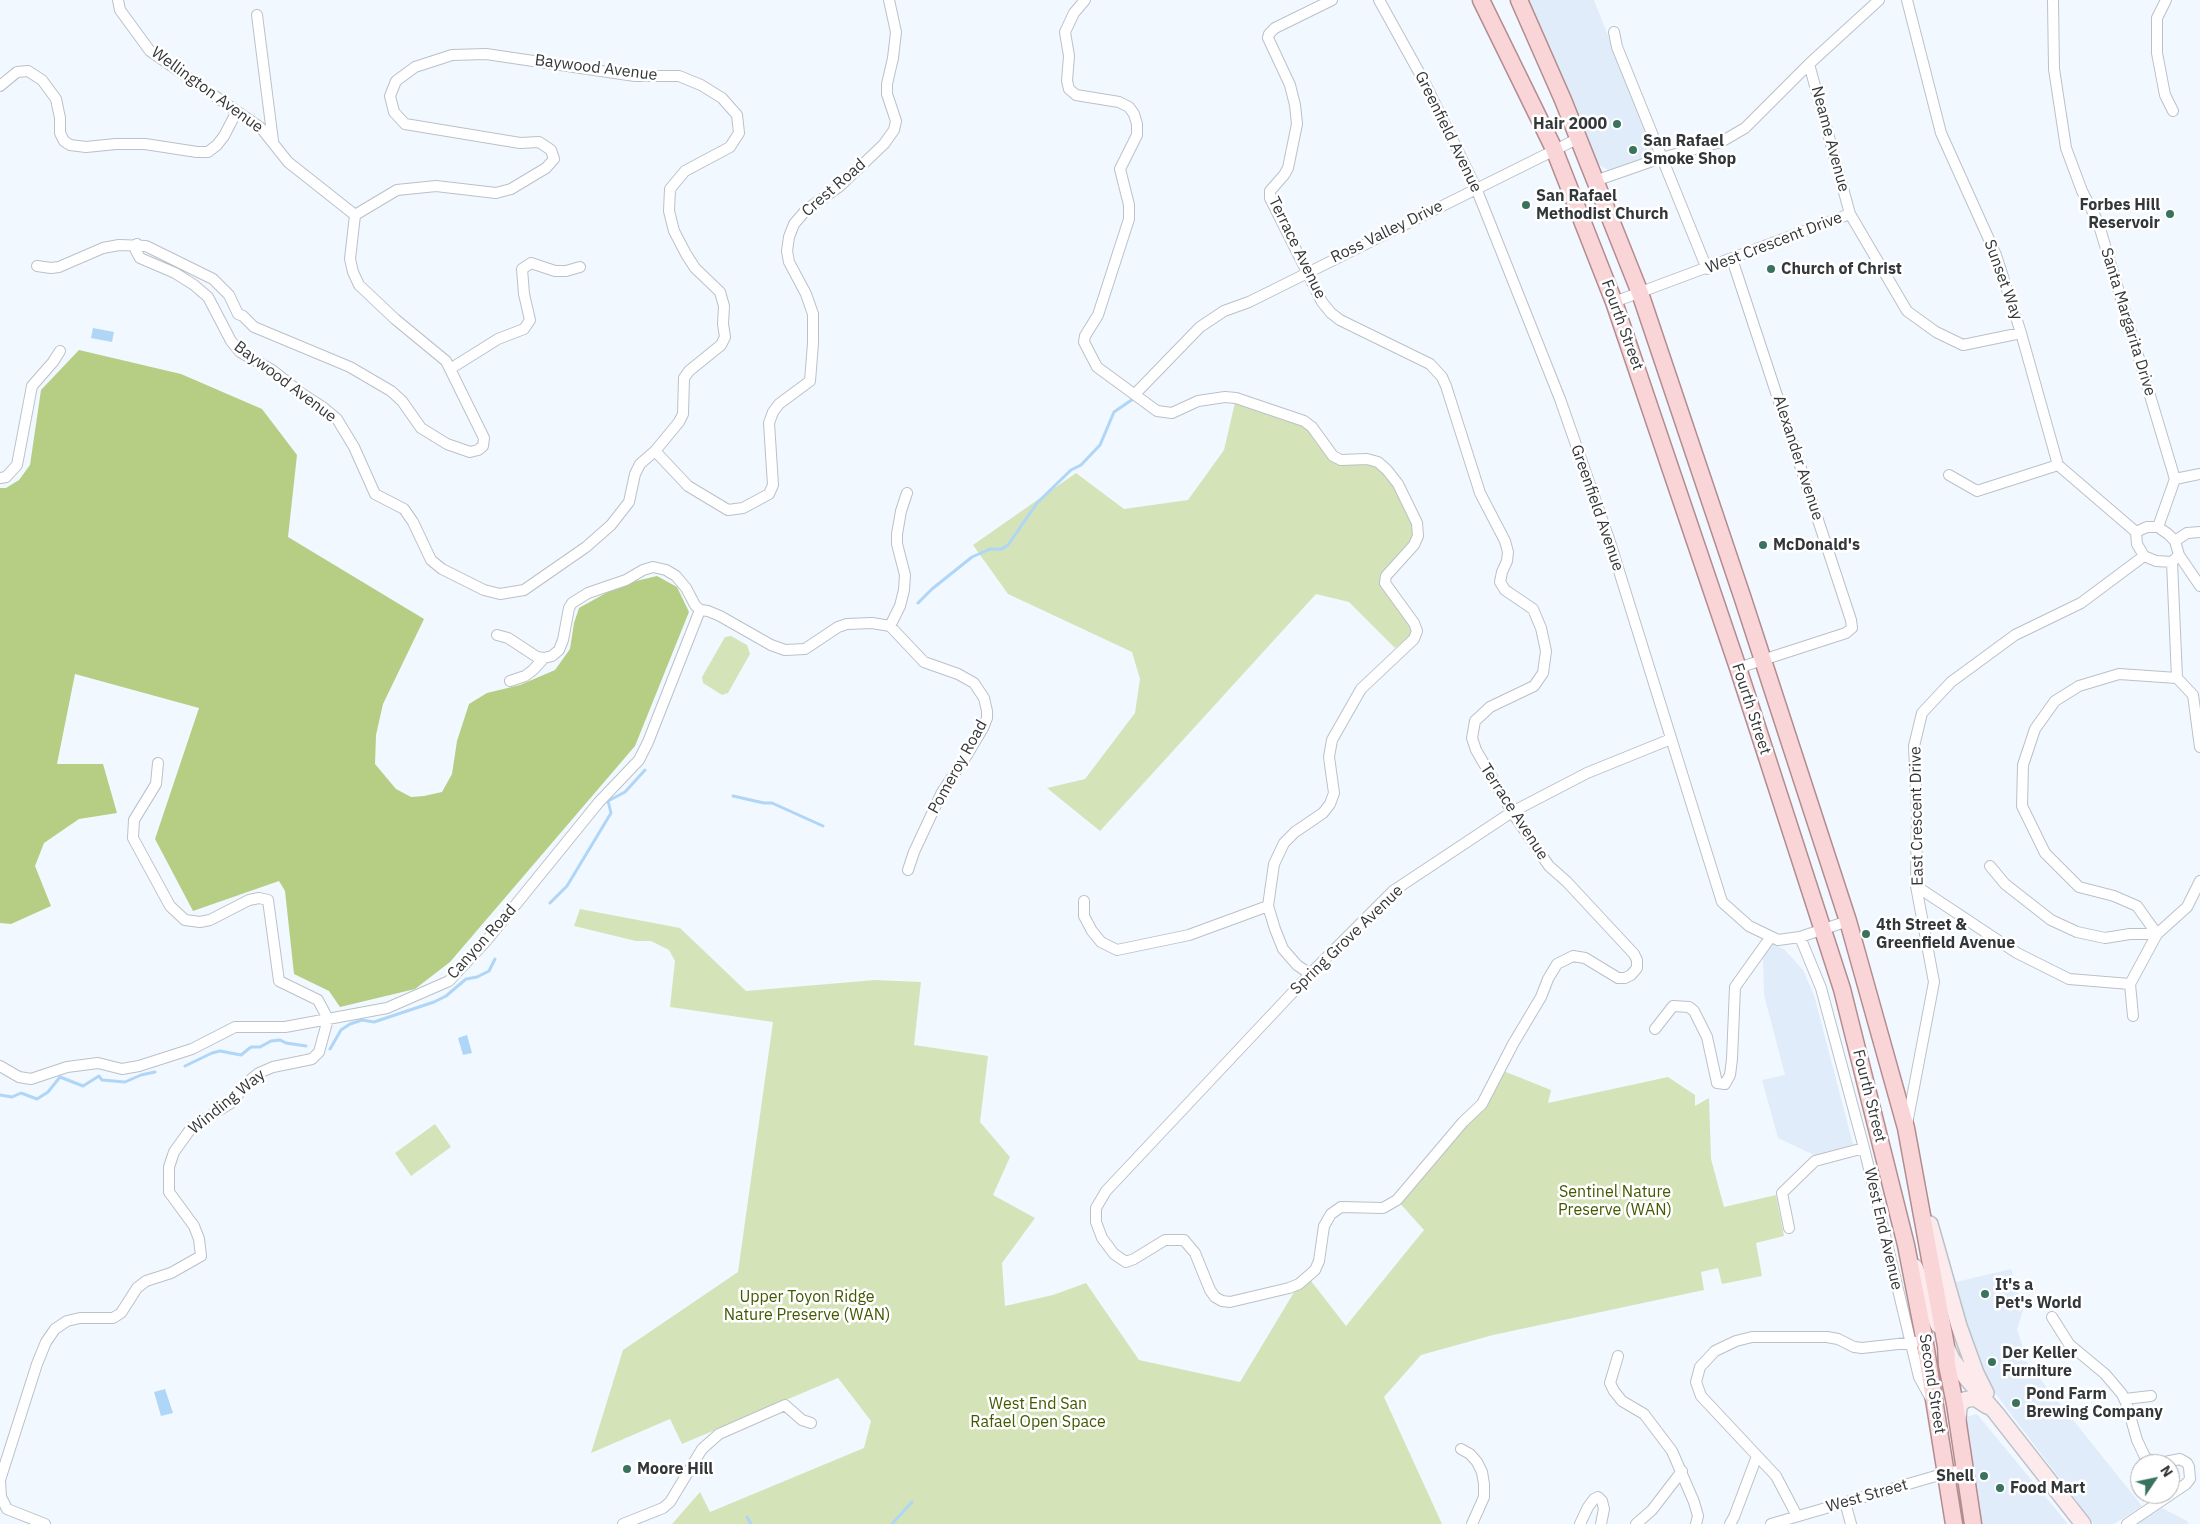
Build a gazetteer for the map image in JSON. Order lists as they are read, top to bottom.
{
  "streets": {
    "main road": ["Fourth Street", "Second Street"],
    "street": [
      "Baywood Avenue",
      "Wellington Avenue",
      "Greenfield Avenue",
      "Neame Avenue",
      "Crest Road",
      "Ross Valley Drive",
      "West Crescent Drive",
      "Terrace Avenue",
      "Sunset Way",
      "Santa Margarita Drive",
      "Alexander Avenue",
      "Pomeroy Road",
      "East Crescent Drive",
      "Spring Grove Avenue",
      "Canyon Road",
      "Winding Way",
      "West End Avenue",
      "West Street"
    ]
  },
  "crossings": [
    ["Baywood Avenue", "Wellington Avenue"],
    ["Baywood Avenue", "Crest Road"],
    ["Greenfield Avenue", "Ross Valley Drive"],
    ["Greenfield Avenue", "Spring Grove Avenue"],
    ["Neame Avenue", "West Crescent Drive"],
    ["Ross Valley Drive", "Terrace Avenue"],
    ["Ross Valley Drive", "Fourth Street"],
    ["West Crescent Drive", "Sunset Way"],
    ["West Crescent Drive", "Fourth Street"],
    ["West Crescent Drive", "Alexander Avenue"],
    ["Terrace Avenue", "Spring Grove Avenue"],
    ["Fourth Street", "Alexander Avenue"],
    ["Fourth Street", "East Crescent Drive"],
    ["Fourth Street", "Second Street"],
    ["Canyon Road", "Winding Way"],
    ["West End Avenue", "Second Street"],
    ["Second Street", "West Street"]
  ],
  "parks": ["Sentinel Nature Preserve (WAN)", "Upper Toyon Ridge Nature Preserve (WAN)", "West End San Rafael Open Space"],
  "places": [
    "Hair 2000",
    "San Rafael Smoke Shop",
    "San Rafael Methodist Church",
    "Forbes Hill Reservoir",
    "Church of Christ",
    "McDonald's",
    "4th Street & Greenfield Avenue",
    "It's a Pet's World",
    "Der Keller Furniture",
    "Pond Farm Brewing Company",
    "Moore Hill",
    "Shell",
    "Food Mart"
  ],
  "north": "top right"
}
